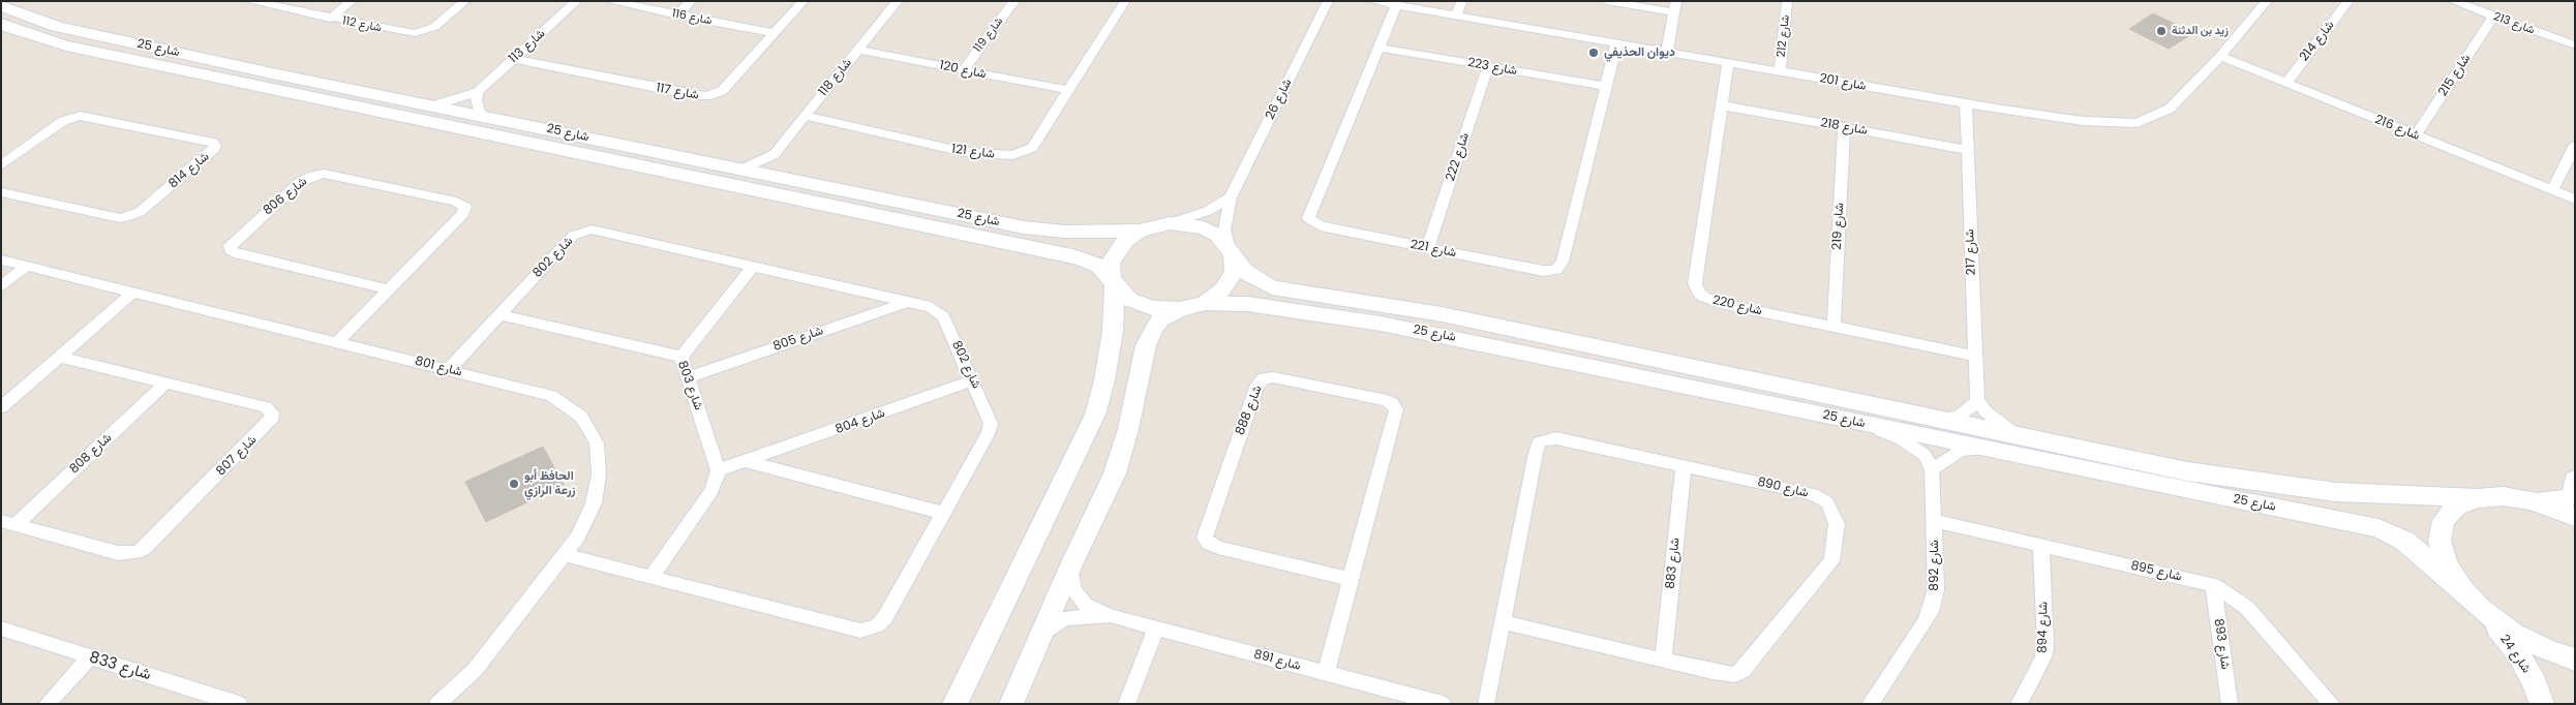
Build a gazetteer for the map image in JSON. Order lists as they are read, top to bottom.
{
  "streets": {
    "street": [
      "شارع 116",
      "شارع 213",
      "شارع 112",
      "شارع 119",
      "شارع 212",
      "شارع 214",
      "شارع 113",
      "شارع 25",
      "شارع 223",
      "شارع 120",
      "شارع 215",
      "شارع 118",
      "شارع 201",
      "شارع 117",
      "شارع 26",
      "شارع 218",
      "شارع 216",
      "شارع 121",
      "شارع 222",
      "شارع 814",
      "شارع 806",
      "شارع 219",
      "شارع 221",
      "شارع 217",
      "شارع 802",
      "شارع 220",
      "شارع 805",
      "شارع 801",
      "شارع 803",
      "شارع 888",
      "شارع 804",
      "شارع 808",
      "شارع 807",
      "شارع 890",
      "شارع 883",
      "شارع 892",
      "شارع 895",
      "شارع 894",
      "شارع 893",
      "شارع 24",
      "شارع 891",
      "شارع 833"
    ]
  },
  "crossings": [
    ["شارع 116", "شارع 117"],
    ["شارع 213", "شارع 215"],
    ["شارع 119", "شارع 120"],
    ["شارع 212", "شارع 201"],
    ["شارع 214", "شارع 216"],
    ["شارع 113", "شارع 25"],
    ["شارع 113", "شارع 117"],
    ["شارع 25", "شارع 118"],
    ["شارع 25", "شارع 26"],
    ["شارع 223", "شارع 222"],
    ["شارع 223", "شارع 221"],
    ["شارع 120", "شارع 118"],
    ["شارع 120", "شارع 121"],
    ["شارع 215", "شارع 216"],
    ["شارع 118", "شارع 121"],
    ["شارع 201", "شارع 216"],
    ["شارع 201", "شارع 221"],
    ["شارع 201", "شارع 217"],
    ["شارع 201", "شارع 220"],
    ["شارع 218", "شارع 219"],
    ["شارع 218", "شارع 217"],
    ["شارع 218", "شارع 220"],
    ["شارع 222", "شارع 221"],
    ["شارع 806", "شارع 801"],
    ["شارع 219", "شارع 220"],
    ["شارع 217", "شارع 220"],
    ["شارع 802", "شارع 805"],
    ["شارع 802", "شارع 801"],
    ["شارع 802", "شارع 803"],
    ["شارع 802", "شارع 804"],
    ["شارع 805", "شارع 803"],
    ["شارع 803", "شارع 804"],
    ["شارع 888", "شارع 891"],
    ["شارع 808", "شارع 807"],
    ["شارع 890", "شارع 883"],
    ["شارع 892", "شارع 895"],
    ["شارع 895", "شارع 894"],
    ["شارع 895", "شارع 893"]
  ],
  "places": ["زيد بن الدثنة", "ديوان الحذيفي", "الحافظ أبو زرعة الرازي"]
}
